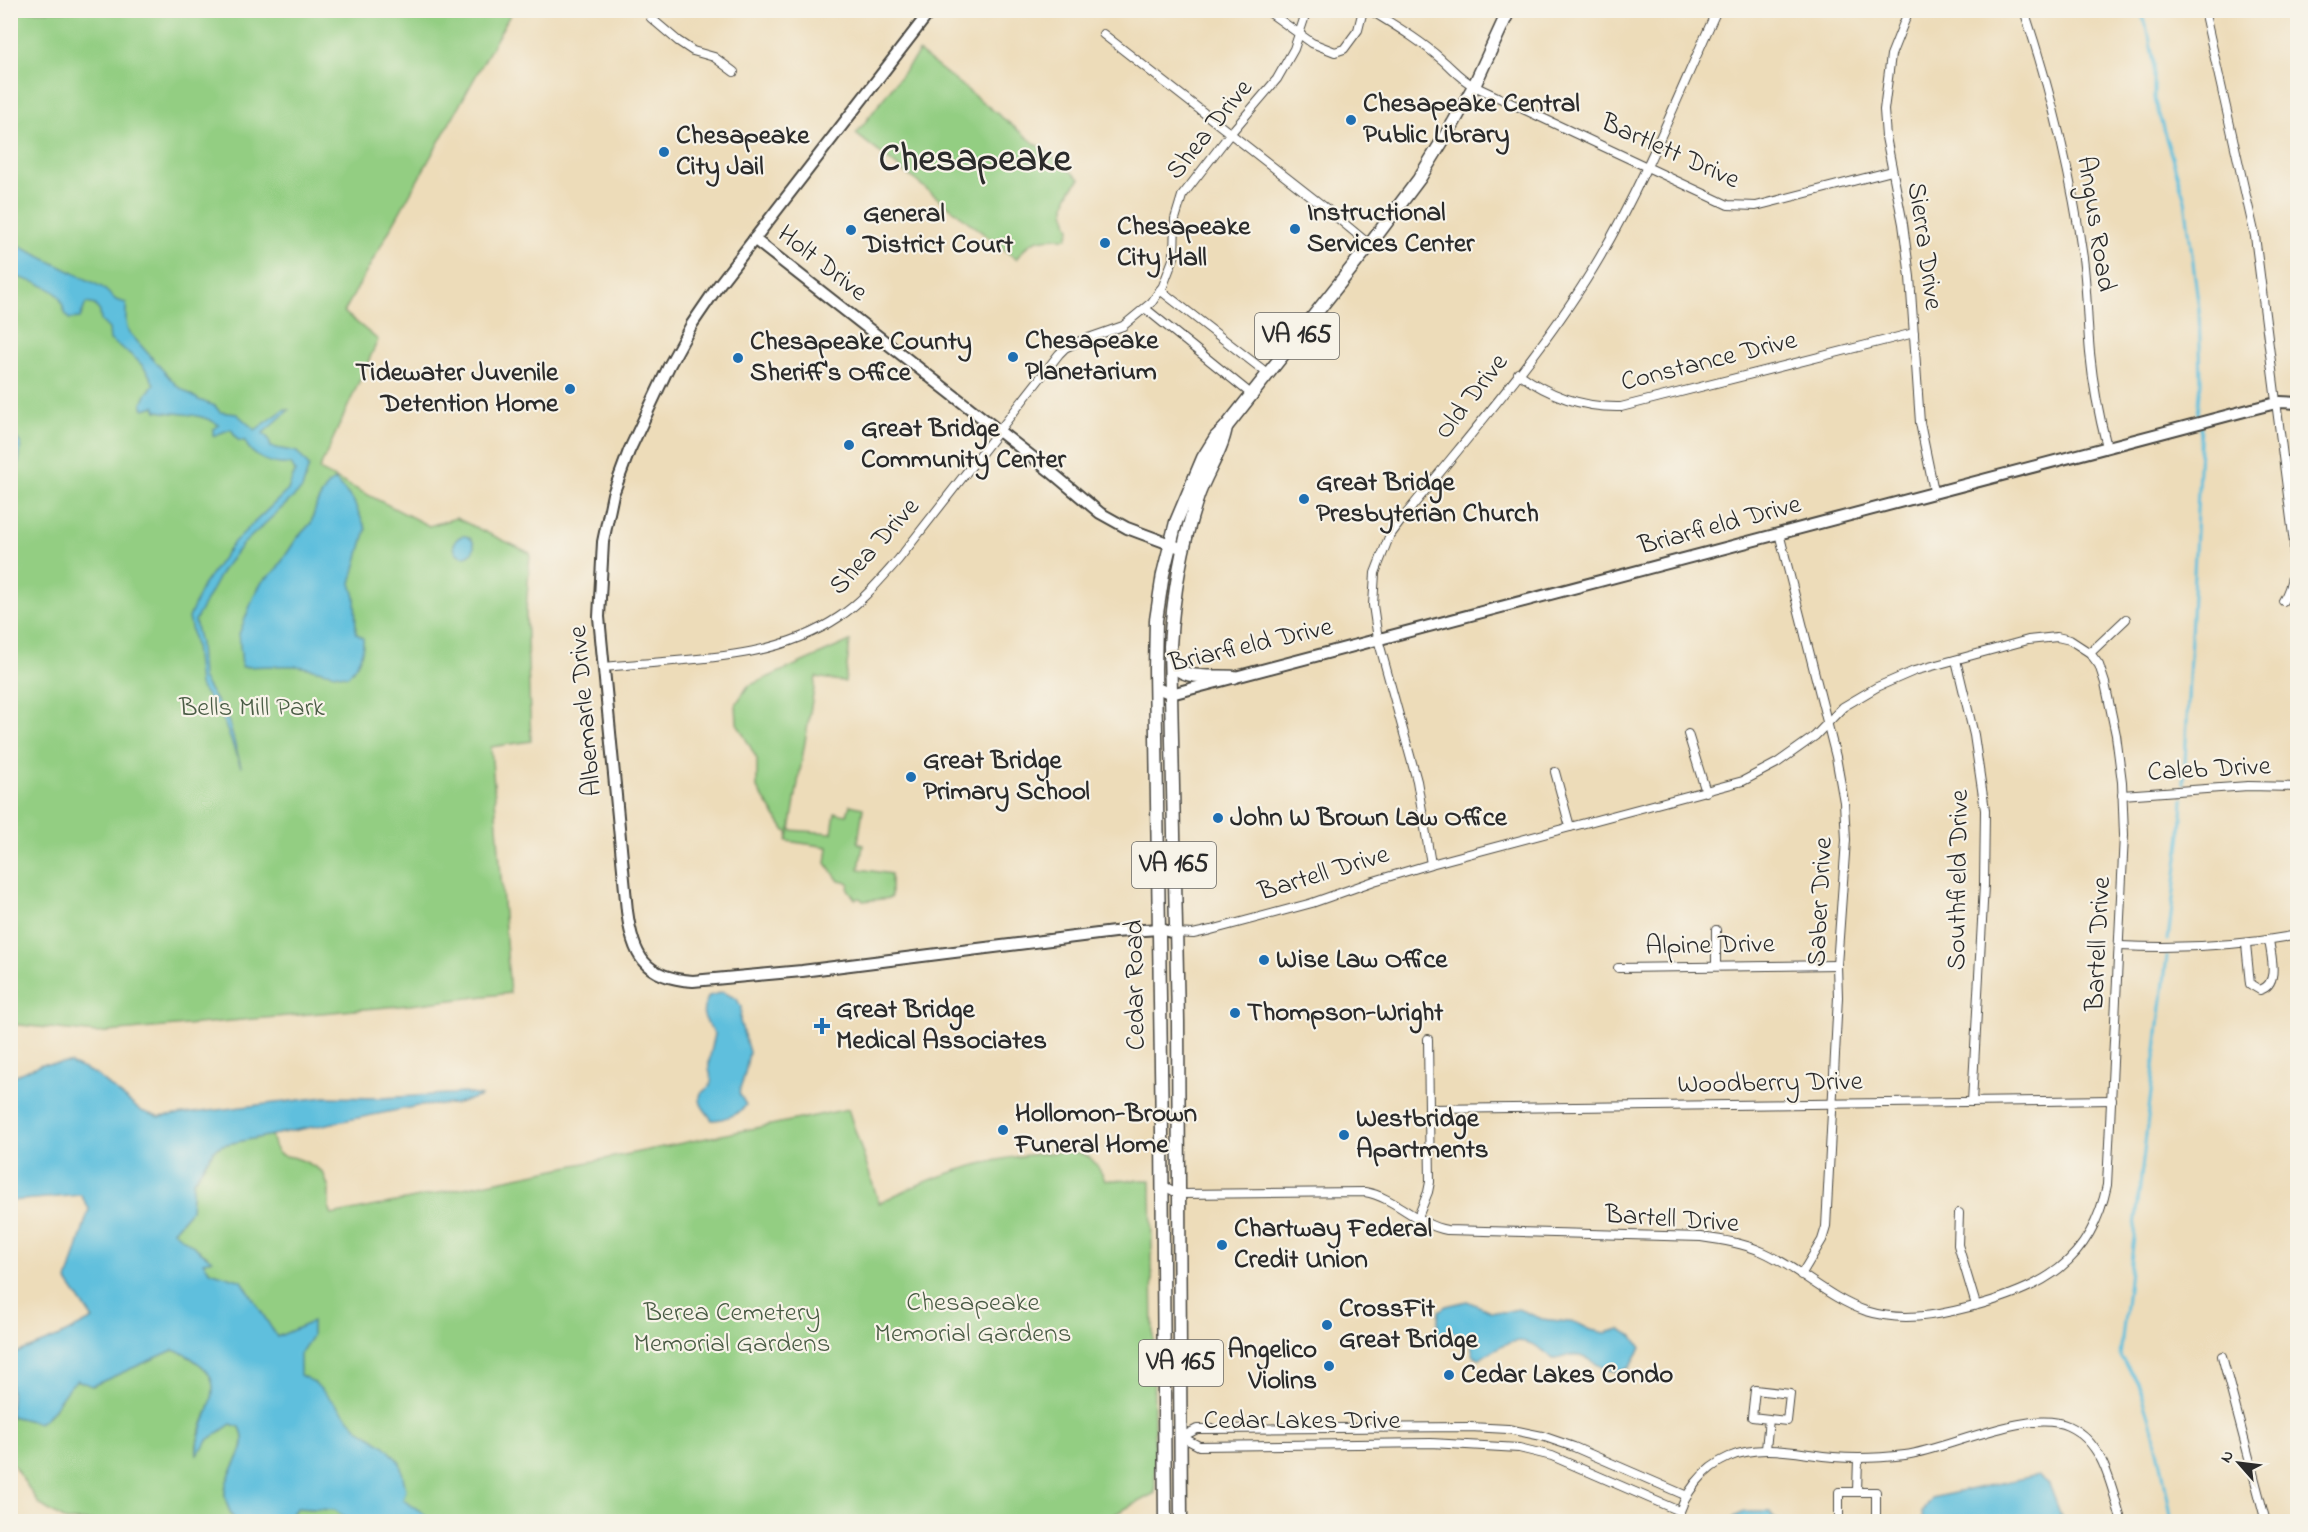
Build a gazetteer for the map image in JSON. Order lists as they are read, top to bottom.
{
  "streets": {
    "main road": ["VA 165", "Cedar Road"],
    "street": [
      "Shea Drive",
      "Bartlett Drive",
      "Angus Road",
      "Sierra Drive",
      "Holt Drive",
      "Constance Drive",
      "Old Drive",
      "Briarfield Drive",
      "Albemarle Drive",
      "Caleb Drive",
      "Bartell Drive",
      "Southfield Drive",
      "Saber Drive",
      "Alpine Drive",
      "Woodberry Drive",
      "Cedar Lakes Drive"
    ]
  },
  "crossings": [
    ["Shea Drive", "Holt Drive"],
    ["Shea Drive", "Albemarle Drive"],
    ["Bartlett Drive", "Sierra Drive"],
    ["Bartlett Drive", "Old Drive"],
    ["Bartlett Drive", "Cedar Road"],
    ["Angus Road", "Briarfield Drive"],
    ["Sierra Drive", "Constance Drive"],
    ["Sierra Drive", "Briarfield Drive"],
    ["Holt Drive", "Albemarle Drive"],
    ["Holt Drive", "Cedar Road"],
    ["Constance Drive", "Old Drive"],
    ["Old Drive", "Briarfield Drive"],
    ["Old Drive", "Bartell Drive"],
    ["Briarfield Drive", "Saber Drive"],
    ["Briarfield Drive", "Cedar Road"],
    ["Albemarle Drive", "Bartell Drive"],
    ["Albemarle Drive", "Cedar Road"],
    ["Caleb Drive", "Bartell Drive"],
    ["Bartell Drive", "Southfield Drive"],
    ["Bartell Drive", "Saber Drive"],
    ["Bartell Drive", "Cedar Road"],
    ["Bartell Drive", "Woodberry Drive"],
    ["Southfield Drive", "Woodberry Drive"],
    ["Saber Drive", "Alpine Drive"],
    ["Saber Drive", "Woodberry Drive"],
    ["Cedar Road", "Cedar Lakes Drive"]
  ],
  "districts": ["Chesapeake"],
  "parks": ["Bells Mill Park", "Chesapeake Memorial Gardens", "Berea Cemetery Memorial Gardens"],
  "places": {
    "other": [
      "Chesapeake Central Public Library",
      "Chesapeake City Jail",
      "Instructional Services Center",
      "General District Court",
      "Chesapeake City Hall",
      "Chesapeake Planetarium",
      "Chesapeake County Sheriff's Office",
      "Tidewater Juvenile Detention Home",
      "Great Bridge Community Center",
      "Great Bridge Presbyterian Church",
      "Great Bridge Primary School",
      "John W Brown Law Office",
      "Wise Law Office",
      "Thompson-Wright",
      "Hollomon-Brown Funeral Home",
      "Westbridge Apartments",
      "Chartway Federal Credit Union",
      "CrossFit Great Bridge",
      "Angelico Violins",
      "Cedar Lakes Condo"
    ],
    "health": ["Great Bridge Medical Associates"]
  },
  "north": "top left"
}
